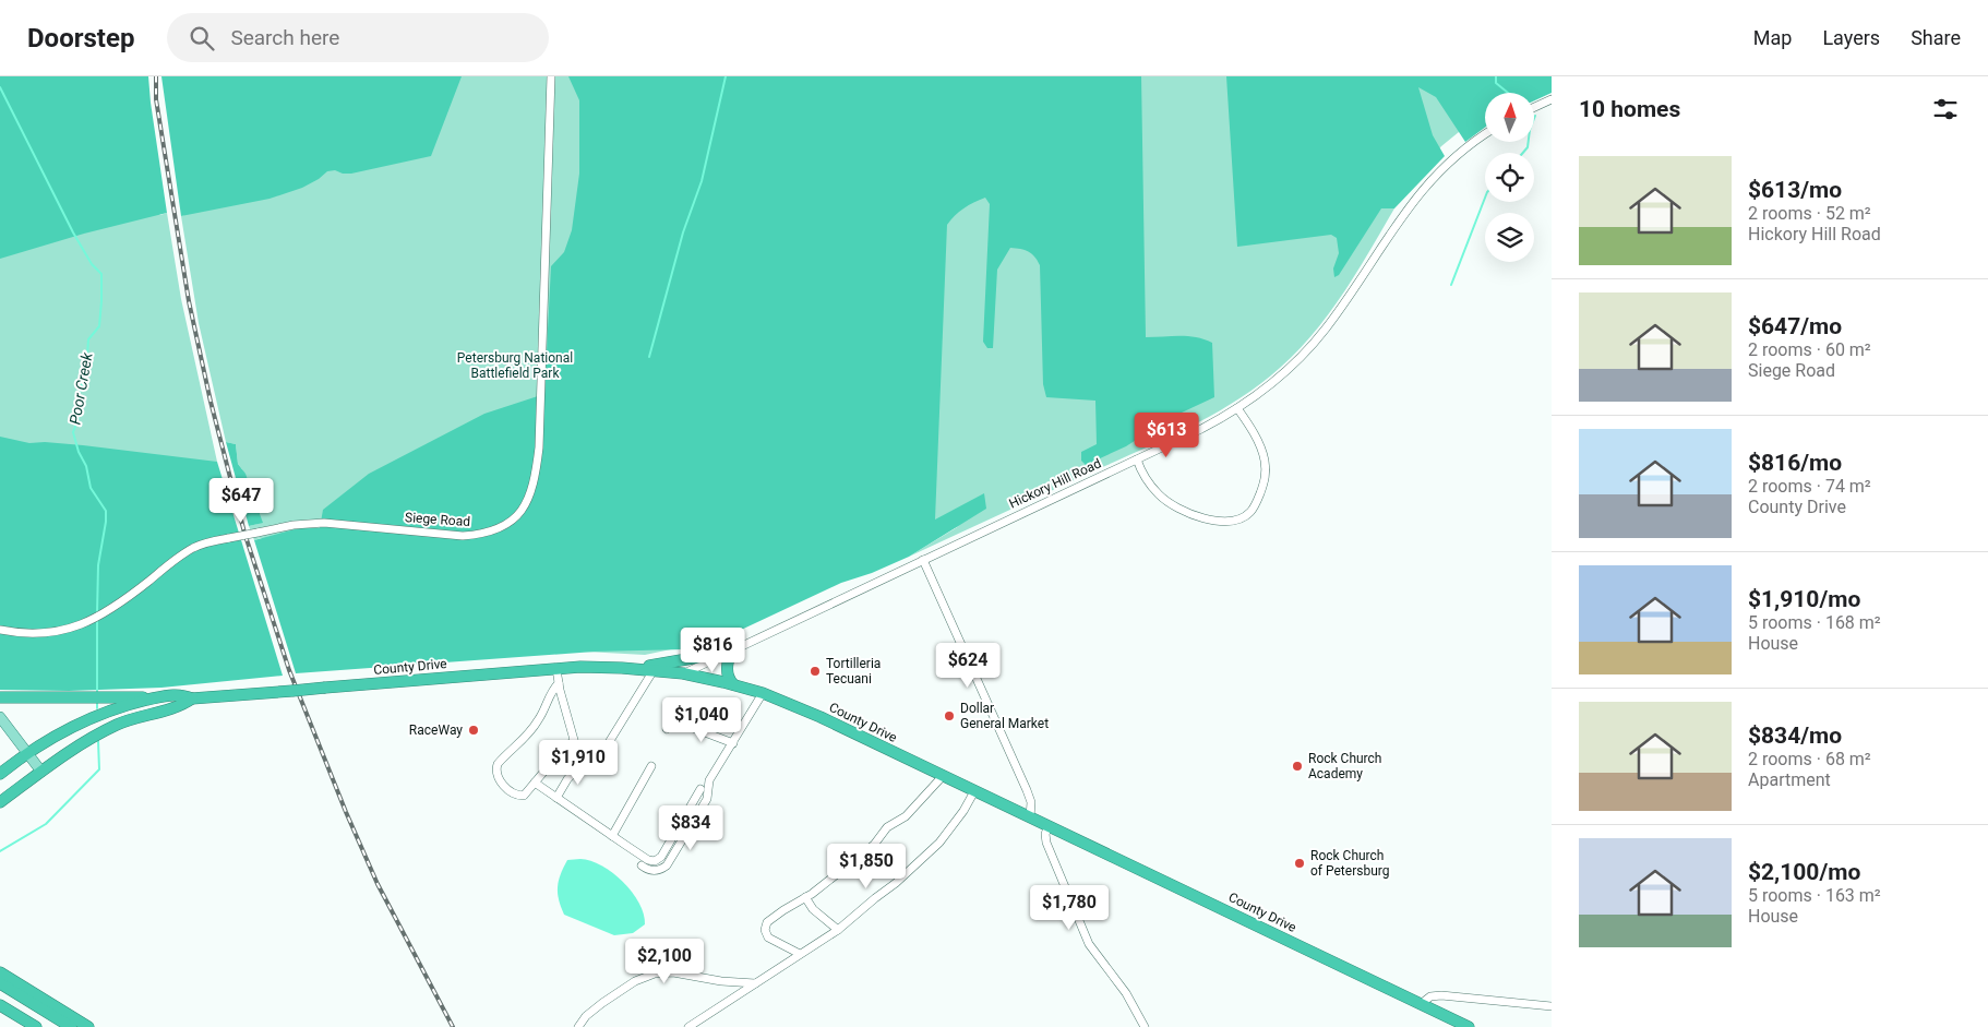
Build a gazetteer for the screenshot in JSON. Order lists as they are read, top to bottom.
{
  "streets": {
    "highway": ["County Drive"],
    "street": ["Hickory Hill Road", "Siege Road"]
  },
  "crossings": [
    ["Hickory Hill Road", "County Drive"]
  ],
  "water": ["Poor Creek"],
  "parks": ["Petersburg National Battlefield Park"],
  "places": [
    "Tortilleria Tecuani",
    "Dollar General Market",
    "RaceWay",
    "Rock Church Academy",
    "Rock Church of Petersburg"
  ],
  "north": "top",
  "page": {
    "header": "Doorstep",
    "search": "Search here",
    "nav": ["Map", "Layers", "Share"],
    "heading": "10 homes",
    "list": [
      {
        "name": "$613/mo",
        "note": "2 rooms · 52 m² · Hickory Hill Road"
      },
      {
        "name": "$647/mo",
        "note": "2 rooms · 60 m² · Siege Road"
      },
      {
        "name": "$816/mo",
        "note": "2 rooms · 74 m² · County Drive"
      },
      {
        "name": "$1,910/mo",
        "note": "5 rooms · 168 m² · House"
      },
      {
        "name": "$834/mo",
        "note": "2 rooms · 68 m² · Apartment"
      },
      {
        "name": "$2,100/mo",
        "note": "5 rooms · 163 m² · House"
      }
    ],
    "price": [
      "$613",
      "$647",
      "$816",
      "$624",
      "$1,040",
      "$1,910",
      "$834",
      "$1,850",
      "$1,780",
      "$2,100"
    ]
  }
}
